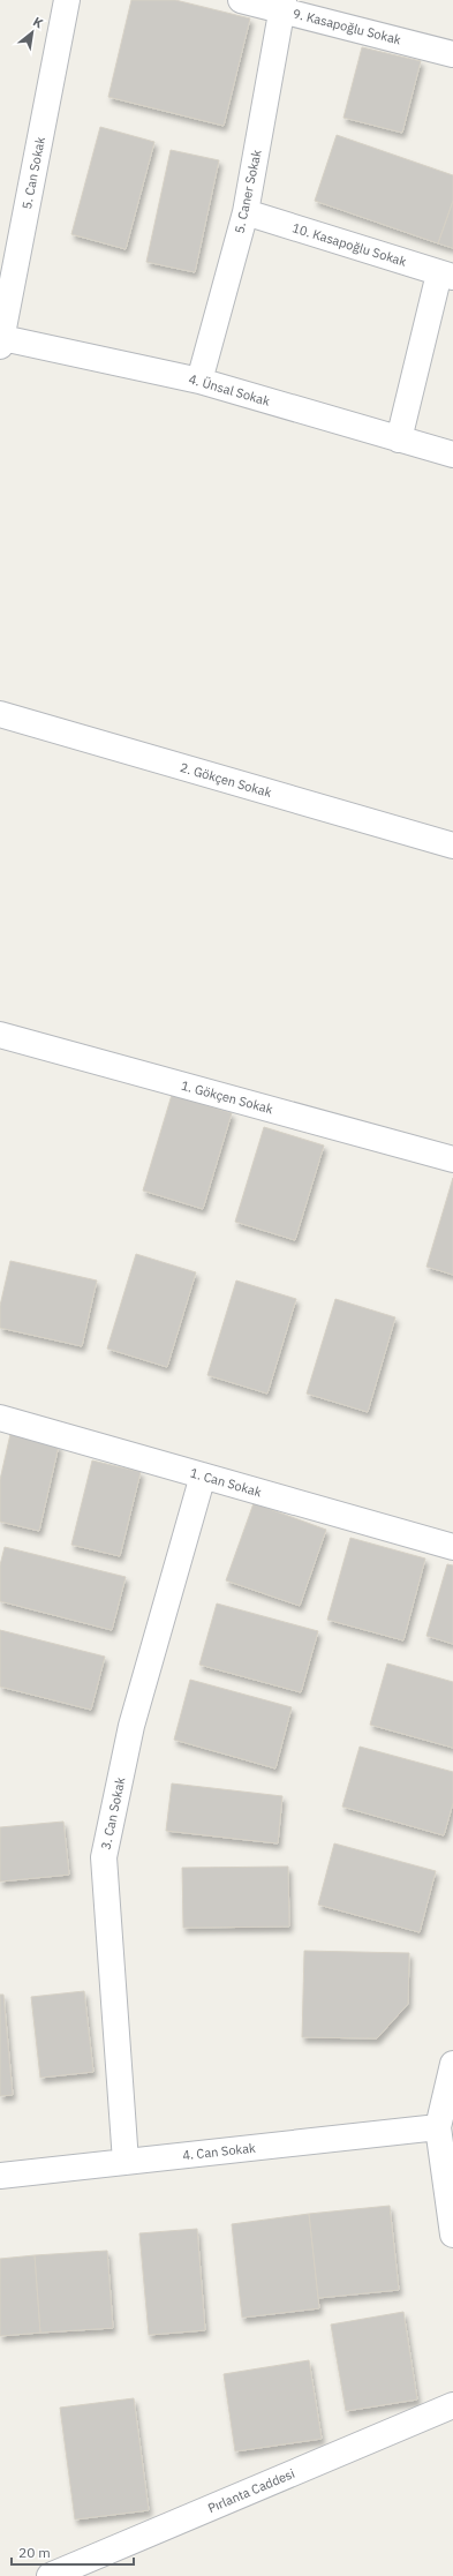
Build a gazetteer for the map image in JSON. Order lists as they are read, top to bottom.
{
  "streets": {
    "street": [
      "9. Kasapoğlu Sokak",
      "5. Can Sokak",
      "5. Caner Sokak",
      "10. Kasapoğlu Sokak",
      "4. Ünsal Sokak",
      "2. Gökçen Sokak",
      "1. Gökçen Sokak",
      "1. Can Sokak",
      "3. Can Sokak",
      "4. Can Sokak",
      "Pırlanta Caddesi"
    ]
  },
  "crossings": [
    ["9. Kasapoğlu Sokak", "5. Caner Sokak"],
    ["5. Can Sokak", "4. Ünsal Sokak"],
    ["5. Caner Sokak", "10. Kasapoğlu Sokak"],
    ["5. Caner Sokak", "4. Ünsal Sokak"],
    ["1. Can Sokak", "3. Can Sokak"],
    ["3. Can Sokak", "4. Can Sokak"]
  ],
  "scale_bar": "20 m",
  "north": "top right"
}
